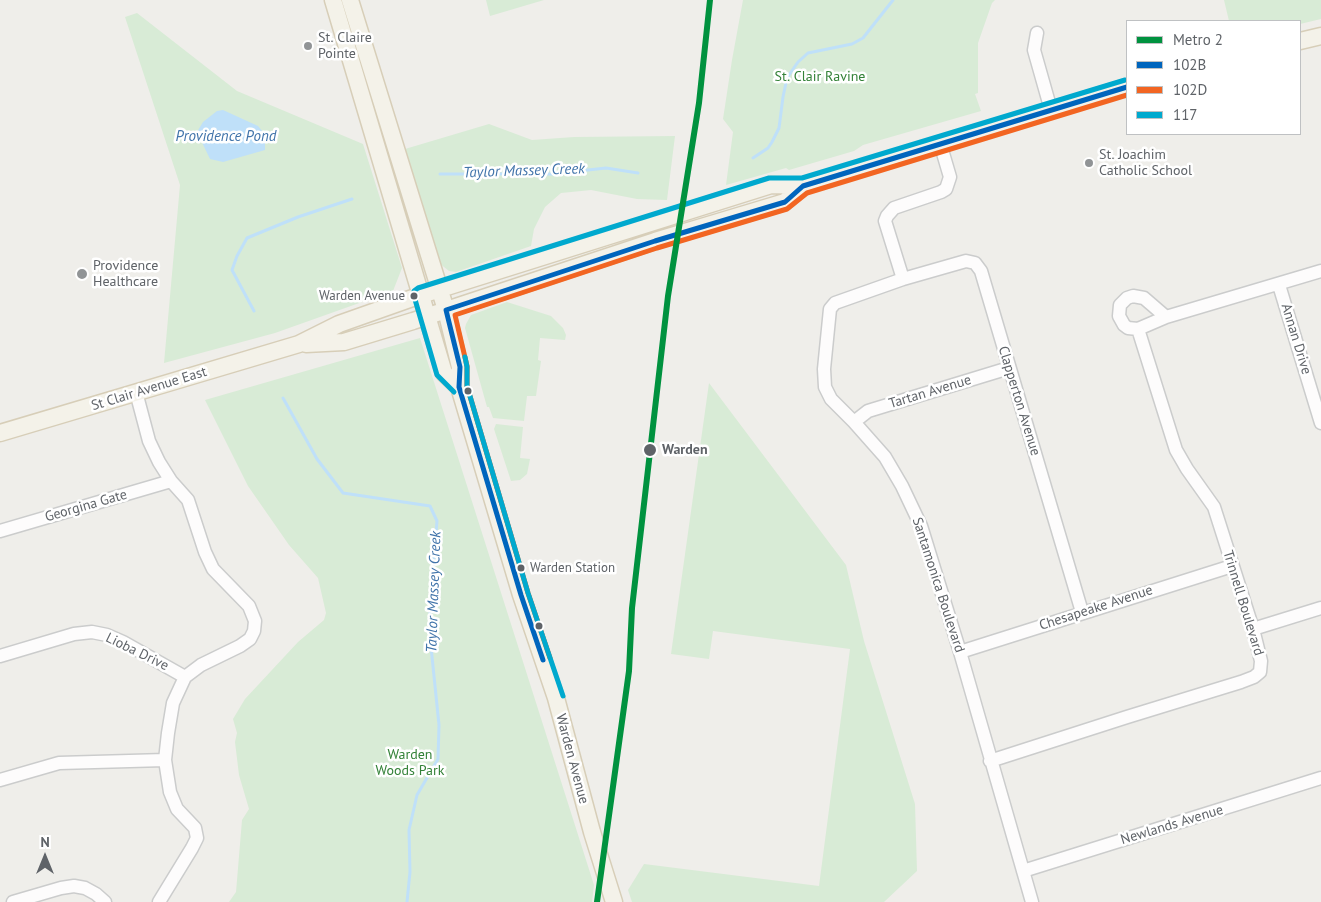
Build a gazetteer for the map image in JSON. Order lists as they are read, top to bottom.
{
  "streets": {
    "main road": ["St Clair Avenue East", "Warden Avenue"],
    "street": [
      "Annan Drive",
      "Tartan Avenue",
      "Clapperton Avenue",
      "Georgina Gate",
      "Santamonica Boulevard",
      "Trinnell Boulevard",
      "Chesapeake Avenue",
      "Lioba Drive",
      "Newlands Avenue"
    ]
  },
  "crossings": [
    ["St Clair Avenue East", "Warden Avenue"],
    ["Tartan Avenue", "Clapperton Avenue"],
    ["Tartan Avenue", "Santamonica Boulevard"],
    ["Clapperton Avenue", "Santamonica Boulevard"],
    ["Clapperton Avenue", "Chesapeake Avenue"],
    ["Santamonica Boulevard", "Trinnell Boulevard"],
    ["Santamonica Boulevard", "Chesapeake Avenue"],
    ["Santamonica Boulevard", "Newlands Avenue"],
    ["Trinnell Boulevard", "Chesapeake Avenue"]
  ],
  "water": ["Providence Pond", "Taylor Massey Creek"],
  "parks": ["St. Clair Ravine", "Warden Woods Park"],
  "places": [
    "St. Claire Pointe",
    "St. Joachim Catholic School",
    "Providence Healthcare",
    "Warden Avenue",
    "Warden",
    "Warden Station"
  ],
  "lines": [
    "metro line 2",
    "transit line 117",
    "transit line 102B",
    "transit line 102D"
  ],
  "legend": [
    "Metro 2",
    "102B",
    "102D",
    "117"
  ],
  "north": "top"
}
